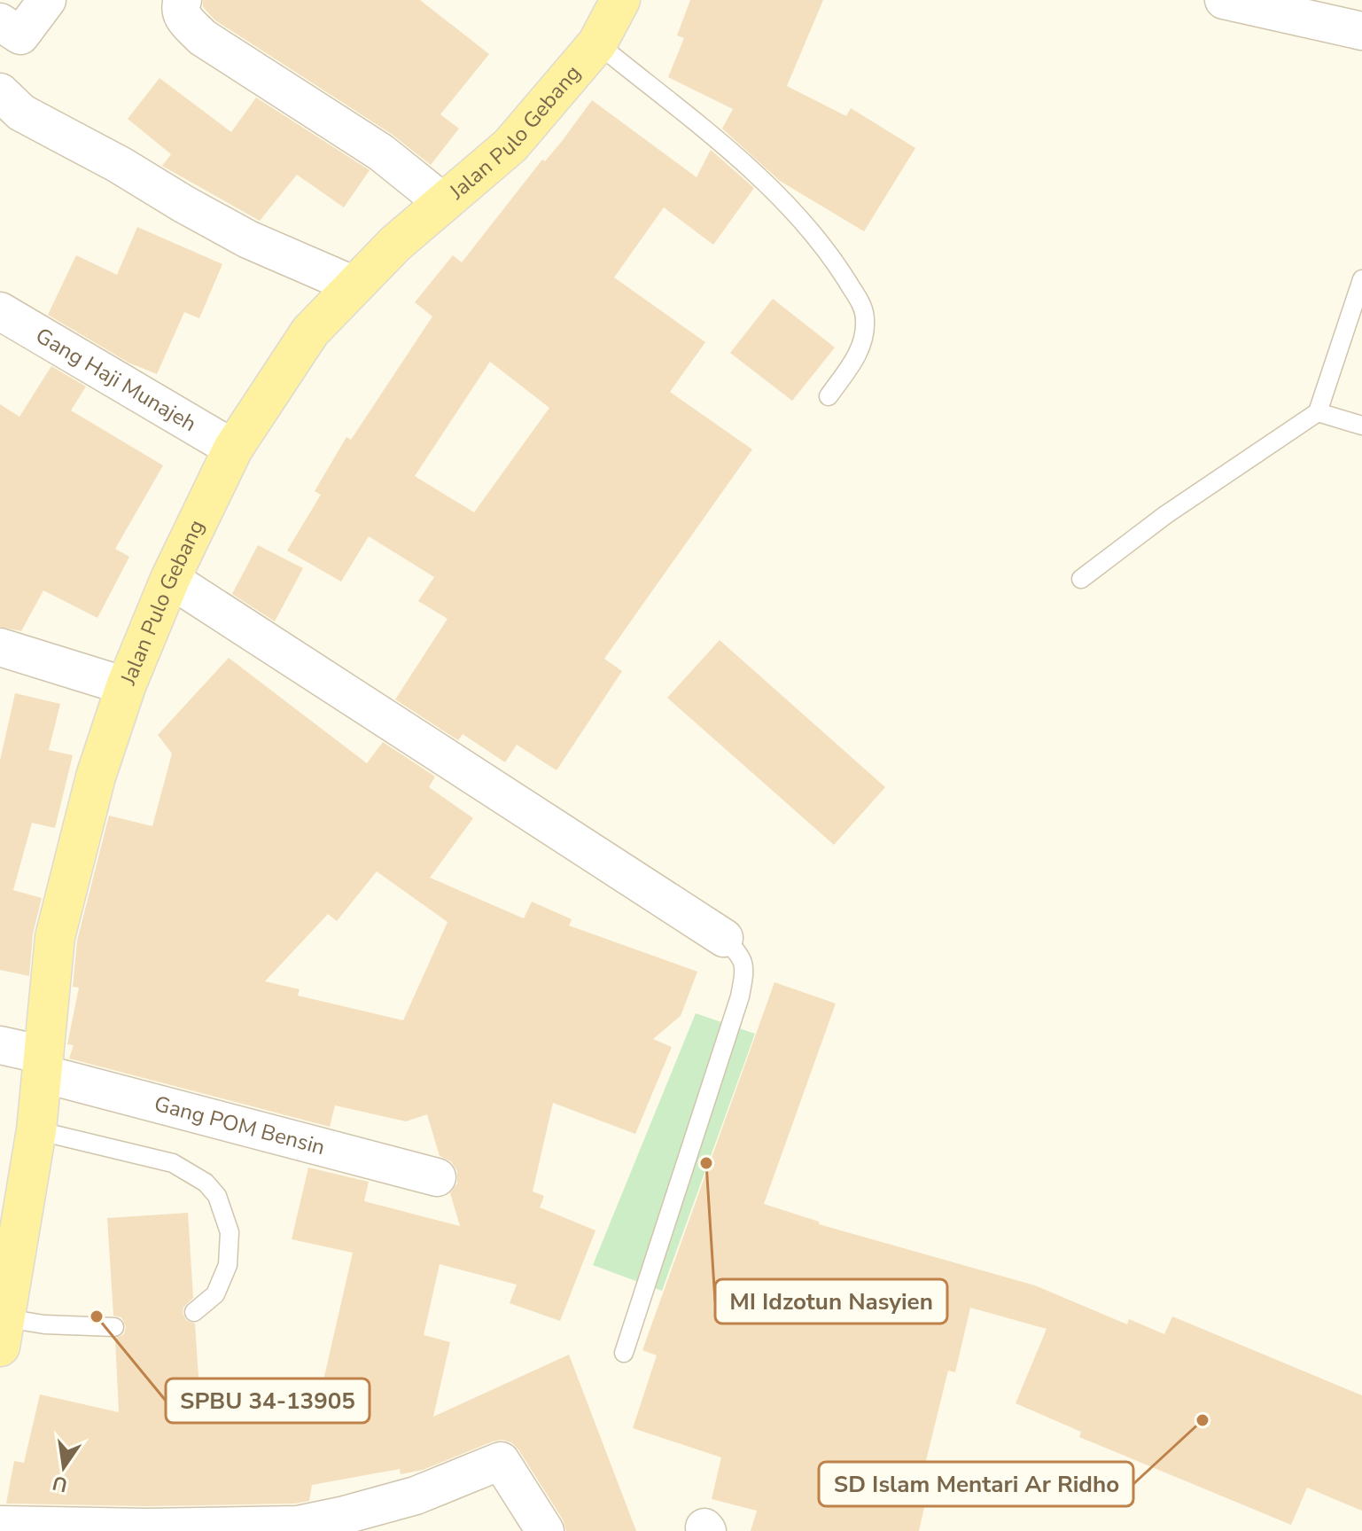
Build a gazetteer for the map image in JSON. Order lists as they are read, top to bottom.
{
  "streets": {
    "main road": ["Jalan Pulo Gebang"],
    "street": ["Gang Haji Munajeh", "Gang POM Bensin"]
  },
  "crossings": [
    ["Jalan Pulo Gebang", "Gang Haji Munajeh"],
    ["Jalan Pulo Gebang", "Gang POM Bensin"]
  ],
  "places": ["MI Idzotun Nasyien", "SPBU 34-13905", "SD Islam Mentari Ar Ridho"],
  "north": "bottom"
}
